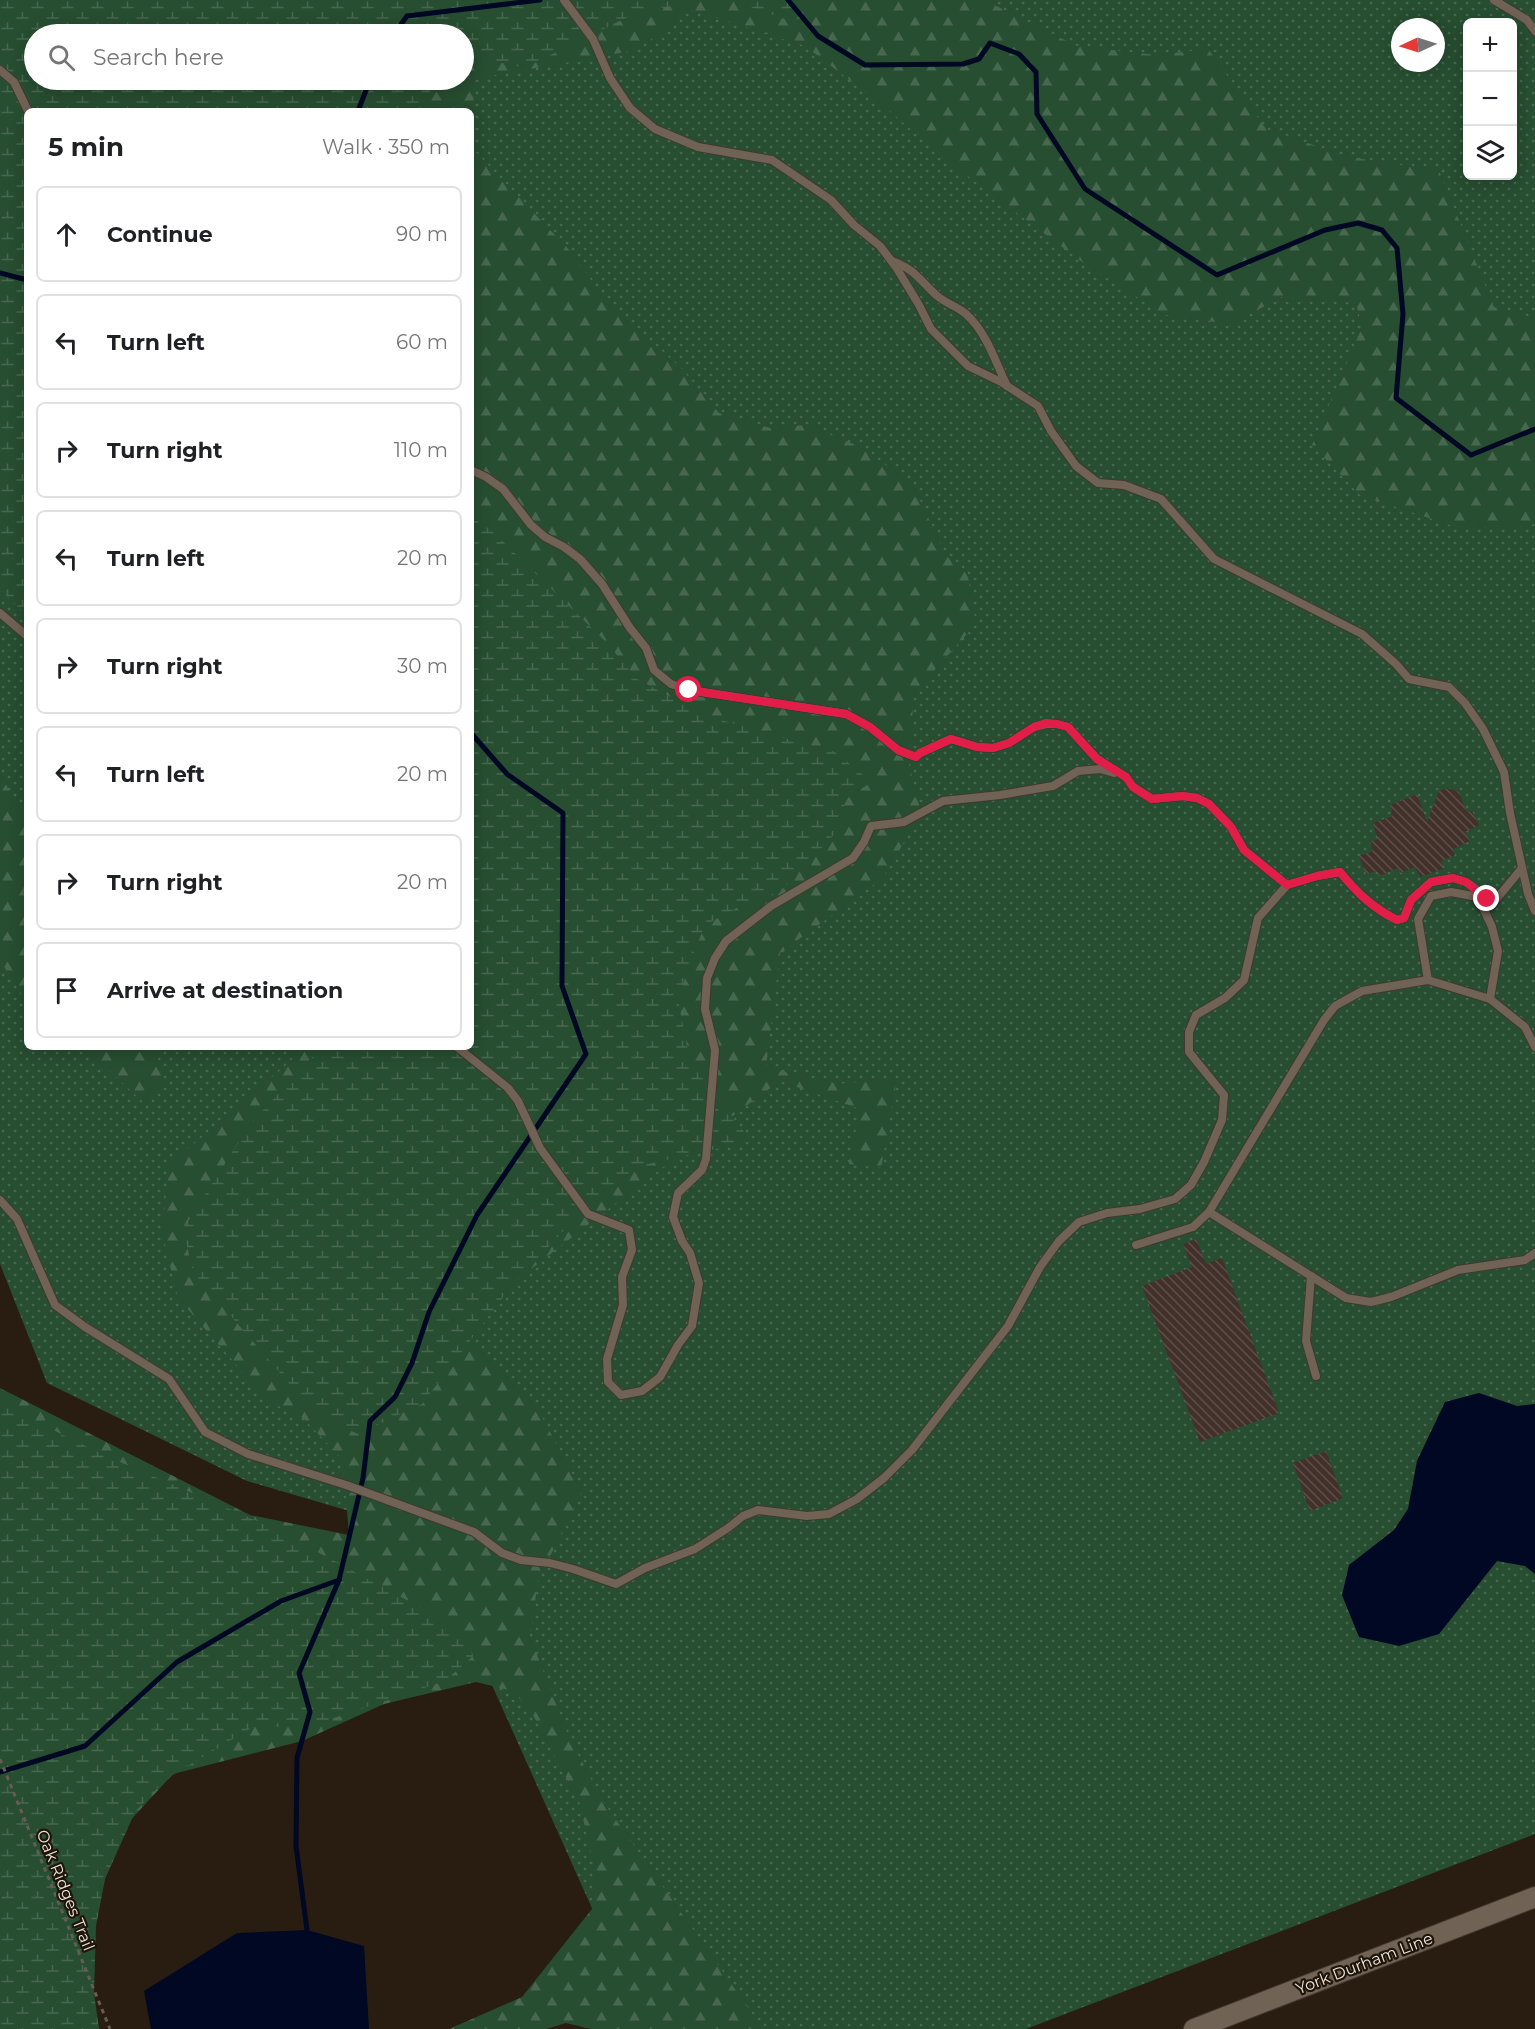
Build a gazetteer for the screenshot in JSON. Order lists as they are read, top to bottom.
{
  "streets": {
    "street": ["York Durham Line"],
    "path": ["Oak Ridges Trail"]
  },
  "north": "left",
  "page": {
    "map_buttons": ["+", "−"],
    "search": "Search here",
    "heading": ["5 min", "Walk · 350 m"],
    "list": [
      ["Continue", "90 m"],
      ["Turn left", "60 m"],
      ["Turn right", "110 m"],
      ["Turn left", "20 m"],
      ["Turn right", "30 m"],
      ["Turn left", "20 m"],
      ["Turn right", "20 m"],
      "Arrive at destination"
    ]
  }
}
